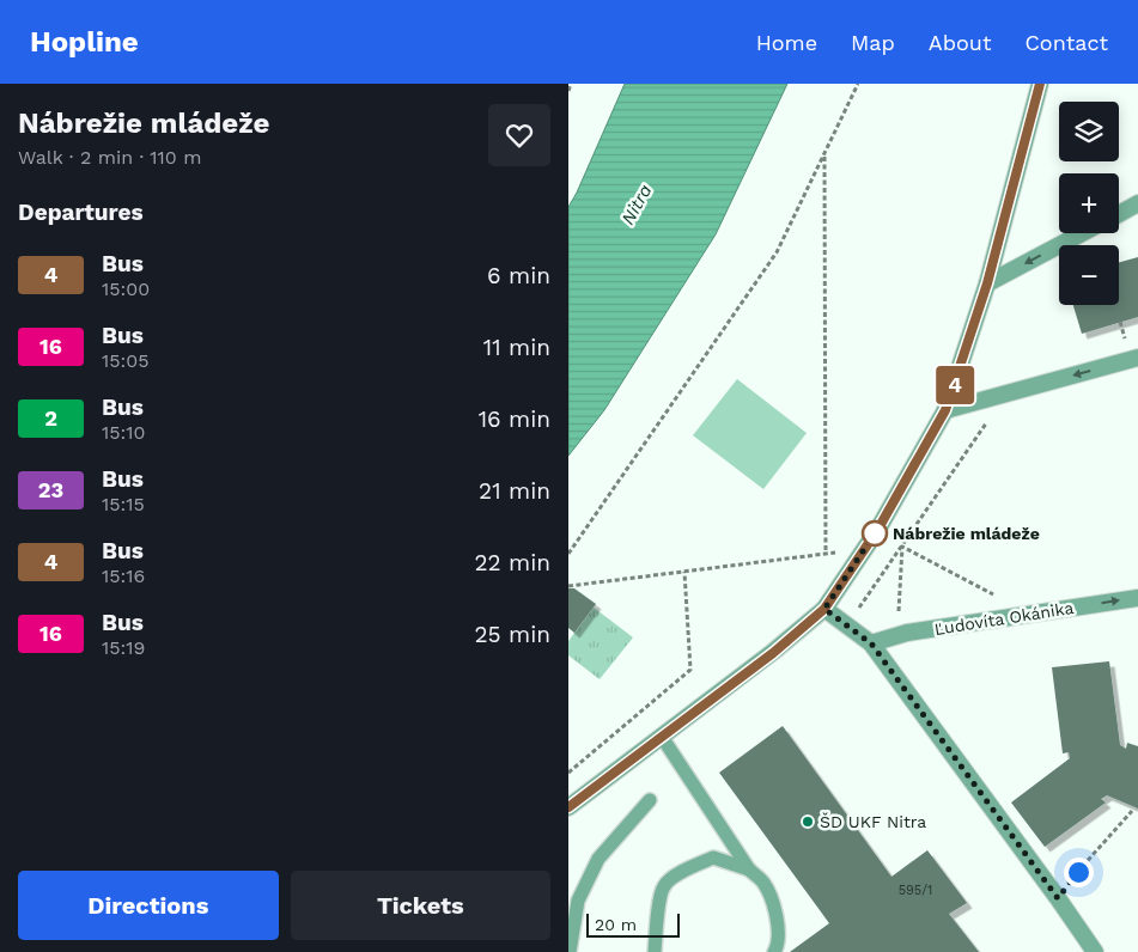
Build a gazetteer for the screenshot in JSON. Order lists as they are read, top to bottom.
{
  "streets": {
    "street": ["Ľudovíta Okánika"]
  },
  "one_way": ["Ľudovíta Okánika"],
  "water": ["Nitra"],
  "places": ["Nábrežie mládeže", "ŠD UKF Nitra"],
  "lines": ["bus line 4"],
  "house_numbers": ["595/1"],
  "scale_bar": "20 m",
  "page": {
    "header": "Hopline",
    "nav": [
      "Home",
      "Map",
      "About",
      "Contact"
    ],
    "heading": [
      ["Nábrežie mládeže", "Walk · 2 min · 110 m"],
      "Departures"
    ],
    "on_map": "4",
    "map_buttons": ["+", "−"],
    "list": [
      {
        "mark": "4",
        "name": "Bus",
        "note": "15:00",
        "value": "6 min"
      },
      {
        "mark": "16",
        "name": "Bus",
        "note": "15:05",
        "value": "11 min"
      },
      {
        "mark": "2",
        "name": "Bus",
        "note": "15:10",
        "value": "16 min"
      },
      {
        "mark": "23",
        "name": "Bus",
        "note": "15:15",
        "value": "21 min"
      },
      {
        "mark": "4",
        "name": "Bus",
        "note": "15:16",
        "value": "22 min"
      },
      {
        "mark": "16",
        "name": "Bus",
        "note": "15:19",
        "value": "25 min"
      }
    ],
    "buttons": ["Directions", "Tickets"],
    "scale": "20 m"
  }
}
